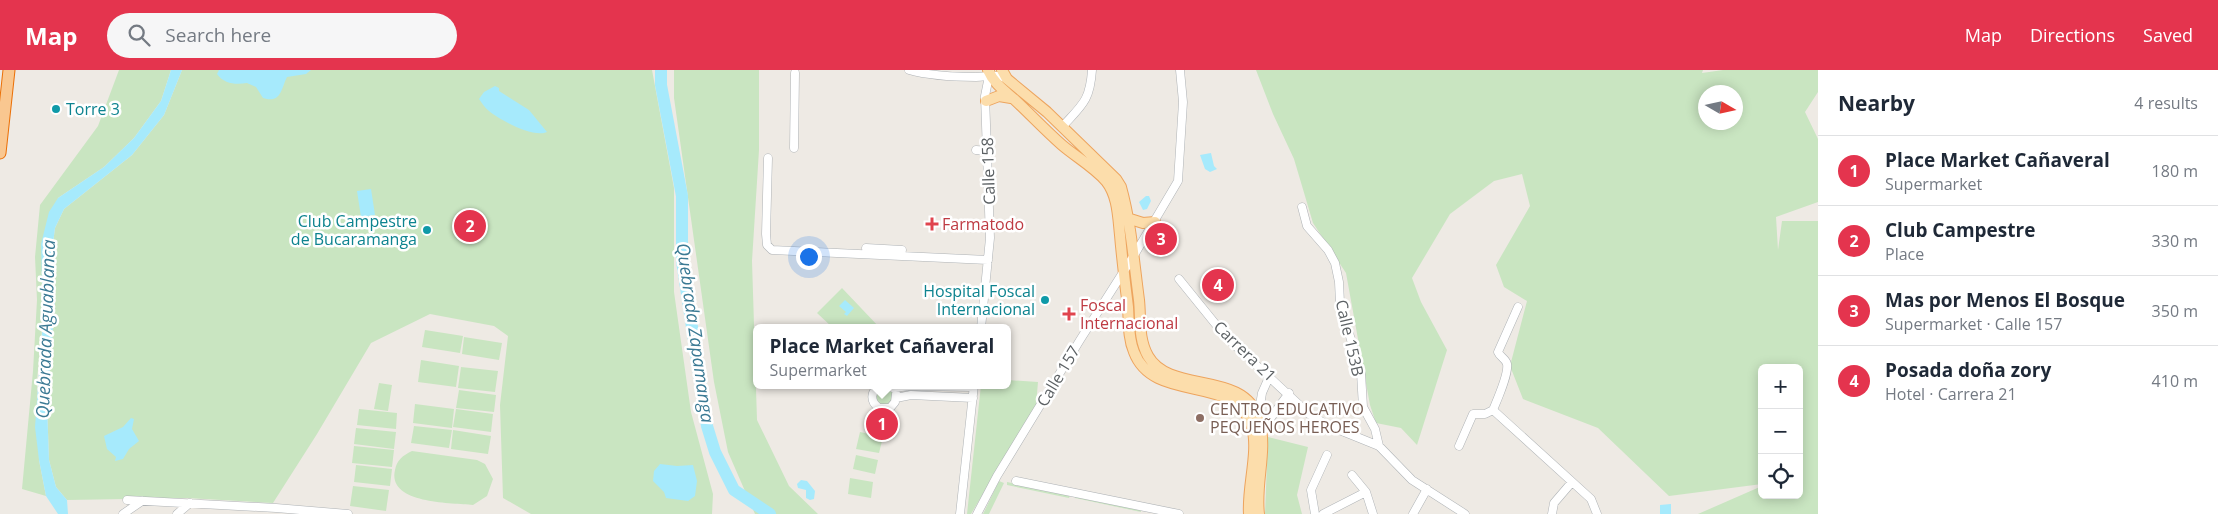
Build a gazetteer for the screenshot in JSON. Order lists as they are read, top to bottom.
{
  "streets": {
    "street": [
      "Calle 158",
      "Calle 153B",
      "Carrera 21",
      "Calle 157"
    ]
  },
  "crossings": [
    ["Calle 153B", "Carrera 21"]
  ],
  "water": ["Quebrada Aguablanca", "Quebrada Zapamanga"],
  "places": {
    "other": [
      "Torre 3",
      "Club Campestre de Bucaramanga",
      "Hospital Foscal Internacional",
      "CENTRO EDUCATIVO PEQUEÑOS HEROES"
    ],
    "health": ["Farmatodo", "Foscal Internacional"]
  },
  "north": "right",
  "page": {
    "header": "Map",
    "search": "Search here",
    "nav": ["Map", "Directions", "Saved"],
    "heading": ["Nearby", "4 results"],
    "list": [
      {
        "mark": "1",
        "name": "Place Market Cañaveral",
        "note": "Supermarket",
        "value": "180 m"
      },
      {
        "mark": "2",
        "name": "Club Campestre",
        "note": "Place",
        "value": "330 m"
      },
      {
        "mark": "3",
        "name": "Mas por Menos El Bosque",
        "note": "Supermarket · Calle 157",
        "value": "350 m"
      },
      {
        "mark": "4",
        "name": "Posada doña zory",
        "note": "Hotel · Carrera 21",
        "value": "410 m"
      }
    ],
    "pins": [
      "2",
      "3",
      "4",
      "1"
    ],
    "popup": ["Place Market Cañaveral", "Supermarket"],
    "map_buttons": ["+", "−"]
  }
}
